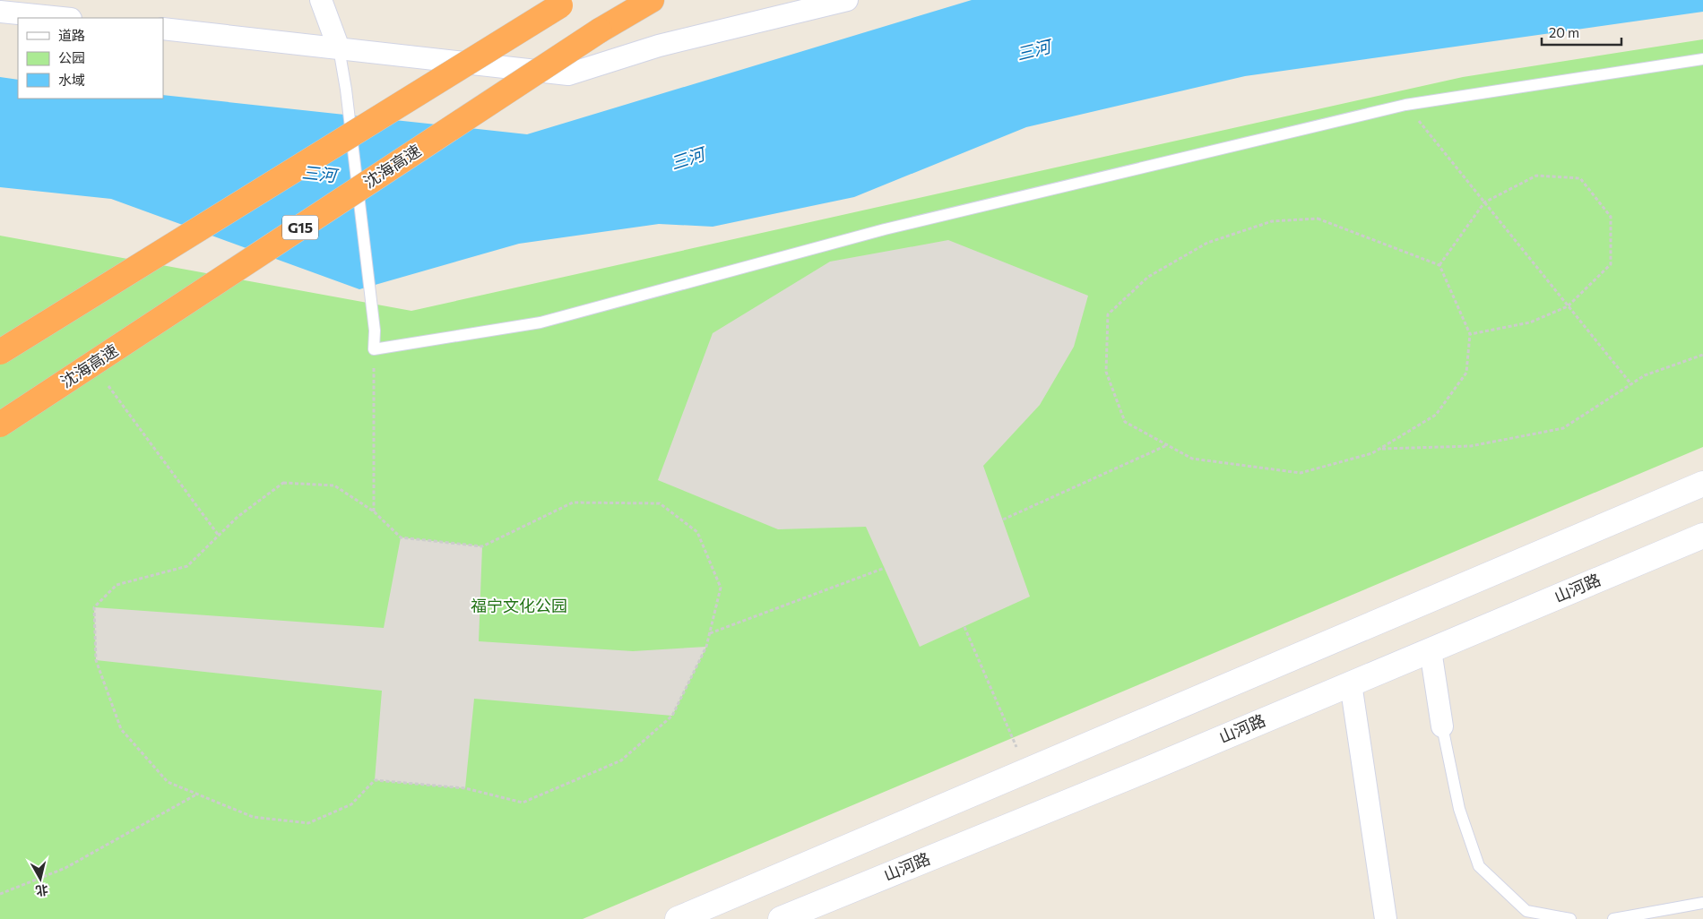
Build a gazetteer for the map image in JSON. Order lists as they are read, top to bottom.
{
  "streets": {
    "highway": ["沈海高速", "G15"],
    "main road": ["山河路"]
  },
  "water": ["三河"],
  "parks": ["福宁文化公园"],
  "legend": ["道路", "公园", "水域"],
  "scale_bar": "20 m",
  "north": "bottom"
}
